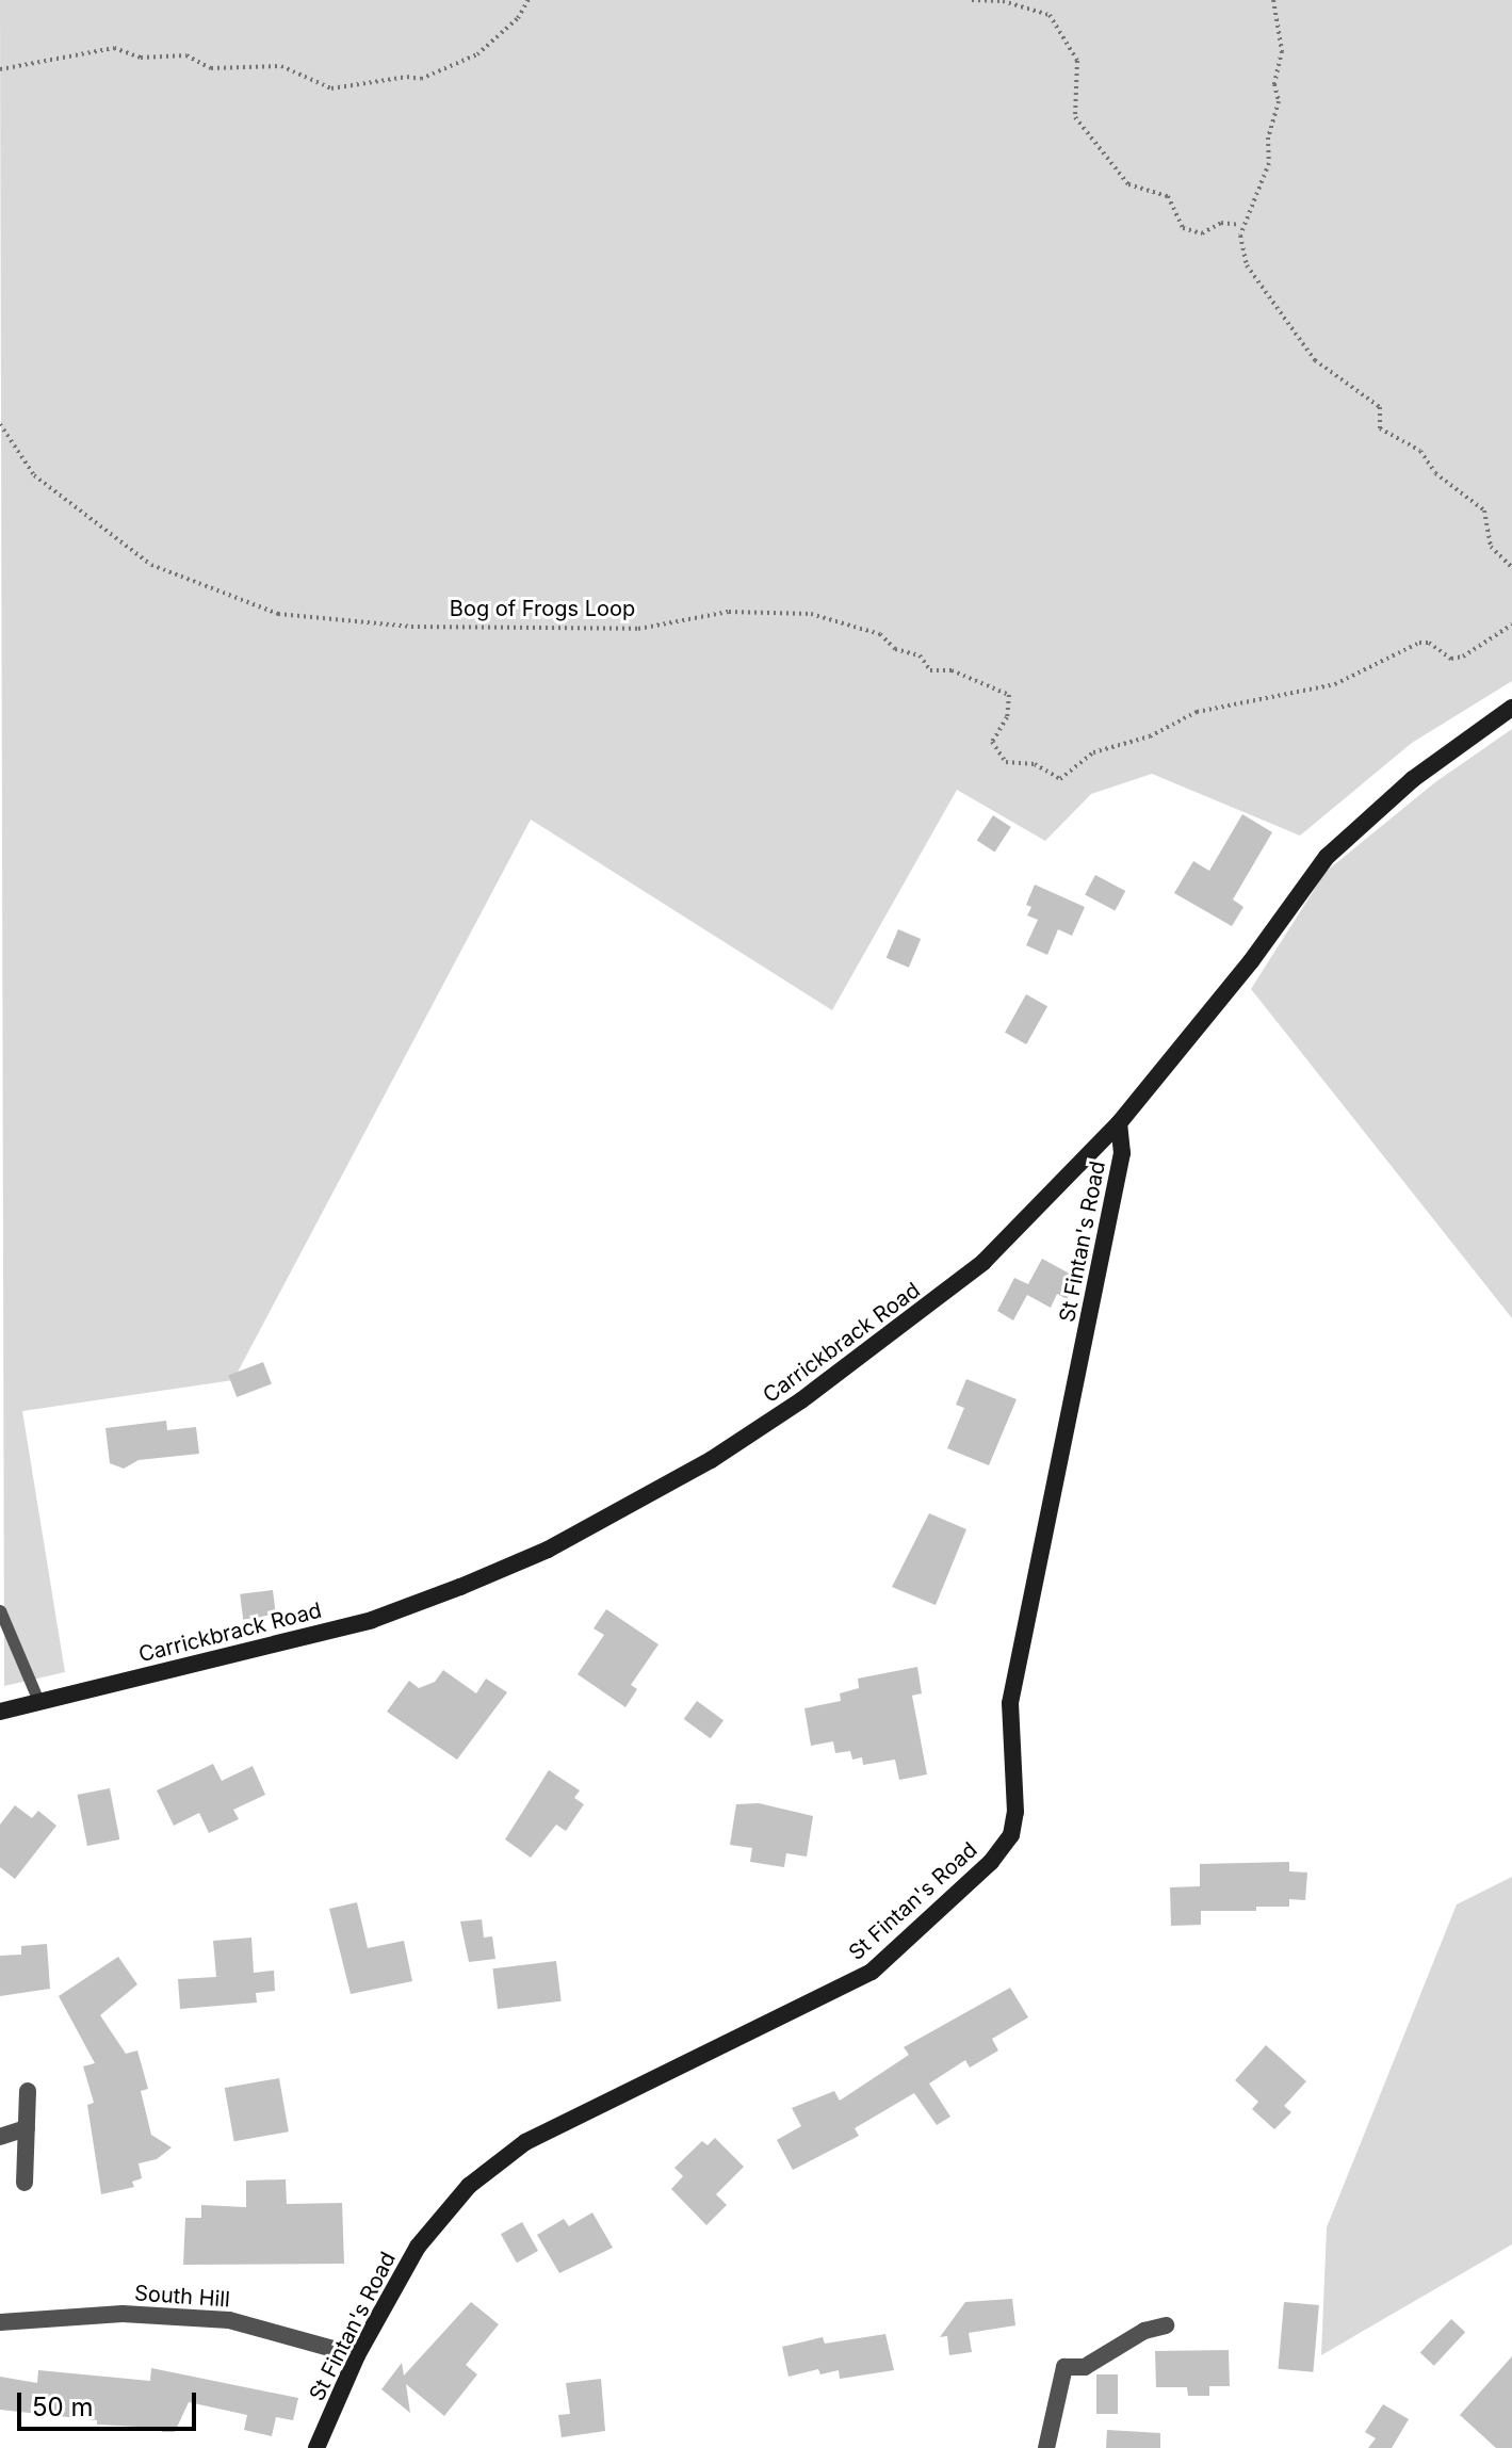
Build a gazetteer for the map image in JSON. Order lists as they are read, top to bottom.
{
  "streets": {
    "main road": ["St Fintan's Road", "Carrickbrack Road"],
    "street": ["South Hill"],
    "path": ["Bog of Frogs Loop"]
  },
  "crossings": [
    ["St Fintan's Road", "Carrickbrack Road"],
    ["St Fintan's Road", "South Hill"]
  ],
  "scale_bar": "50 m"
}
